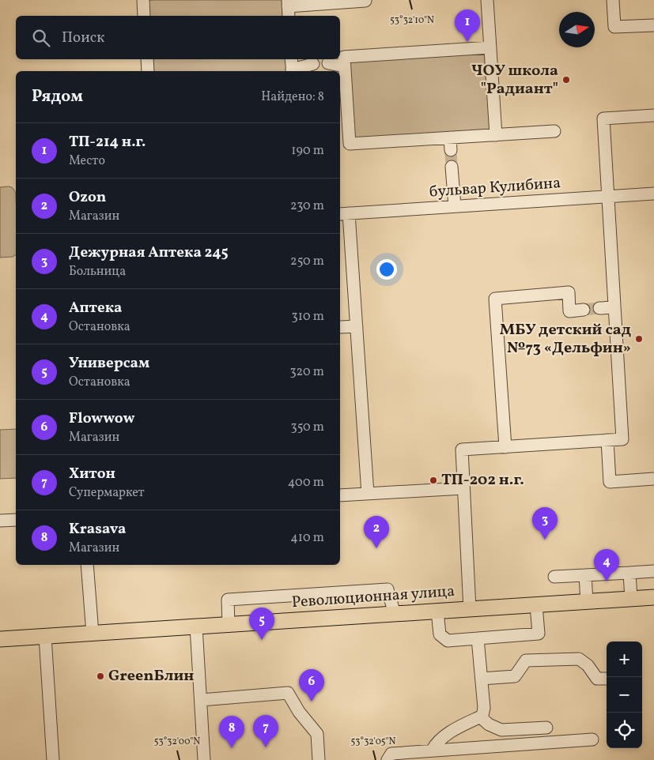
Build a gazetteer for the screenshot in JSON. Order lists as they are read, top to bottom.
{
  "streets": {
    "main road": ["Революционная улица"],
    "street": ["бульвар Кулибина"]
  },
  "places": [
    "ЧОУ школа \"Радиант\"",
    "МБУ детский сад №73 «Дельфин»",
    "ТП-202 н.г.",
    "GreenБлин"
  ],
  "north": "right",
  "page": {
    "pins": [
      "1",
      "3",
      "2",
      "4",
      "5",
      "6",
      "7",
      "8"
    ],
    "search": "Поиск",
    "heading": ["Рядом", "Найдено: 8"],
    "list": [
      {
        "mark": "1",
        "name": "ТП-214 н.г.",
        "note": "Место",
        "value": "190 m"
      },
      {
        "mark": "2",
        "name": "Ozon",
        "note": "Магазин",
        "value": "230 m"
      },
      {
        "mark": "3",
        "name": "Дежурная Аптека 245",
        "note": "Больница",
        "value": "250 m"
      },
      {
        "mark": "4",
        "name": "Аптека",
        "note": "Остановка",
        "value": "310 m"
      },
      {
        "mark": "5",
        "name": "Универсам",
        "note": "Остановка",
        "value": "320 m"
      },
      {
        "mark": "6",
        "name": "Flowwow",
        "note": "Магазин",
        "value": "350 m"
      },
      {
        "mark": "7",
        "name": "Хитон",
        "note": "Супермаркет",
        "value": "400 m"
      },
      {
        "mark": "8",
        "name": "Krasava",
        "note": "Магазин",
        "value": "410 m"
      }
    ],
    "map_buttons": ["+", "−"]
  },
  "coordinates": ["53°32'10\"N", "53°32'00\"N", "53°32'05\"N"]
}
